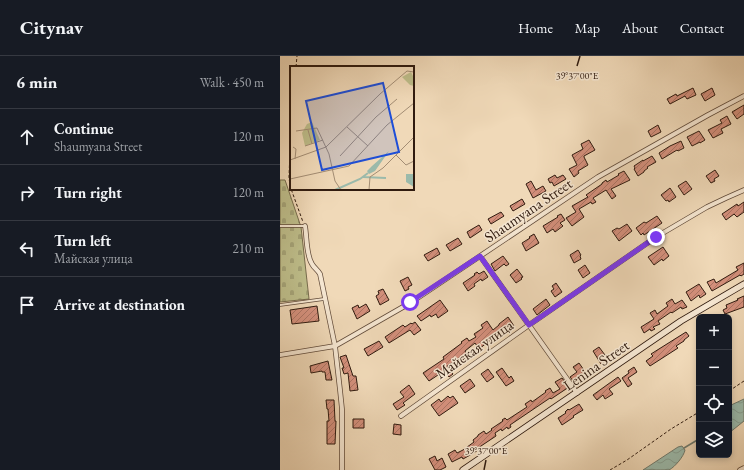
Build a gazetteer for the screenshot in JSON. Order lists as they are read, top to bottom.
{
  "streets": {
    "street": ["Shaumyana Street", "Майская улица", "Lenina Street"]
  },
  "page": {
    "header": "Citynav",
    "nav": [
      "Home",
      "Map",
      "About",
      "Contact"
    ],
    "heading": ["6 min", "Walk · 450 m"],
    "list": [
      ["Continue", "Shaumyana Street", "120 m"],
      ["Turn right", "120 m"],
      ["Turn left", "Майская улица", "210 m"],
      "Arrive at destination"
    ],
    "map_buttons": ["+", "−"]
  },
  "coordinates": ["39°37'00\"E"]
}
